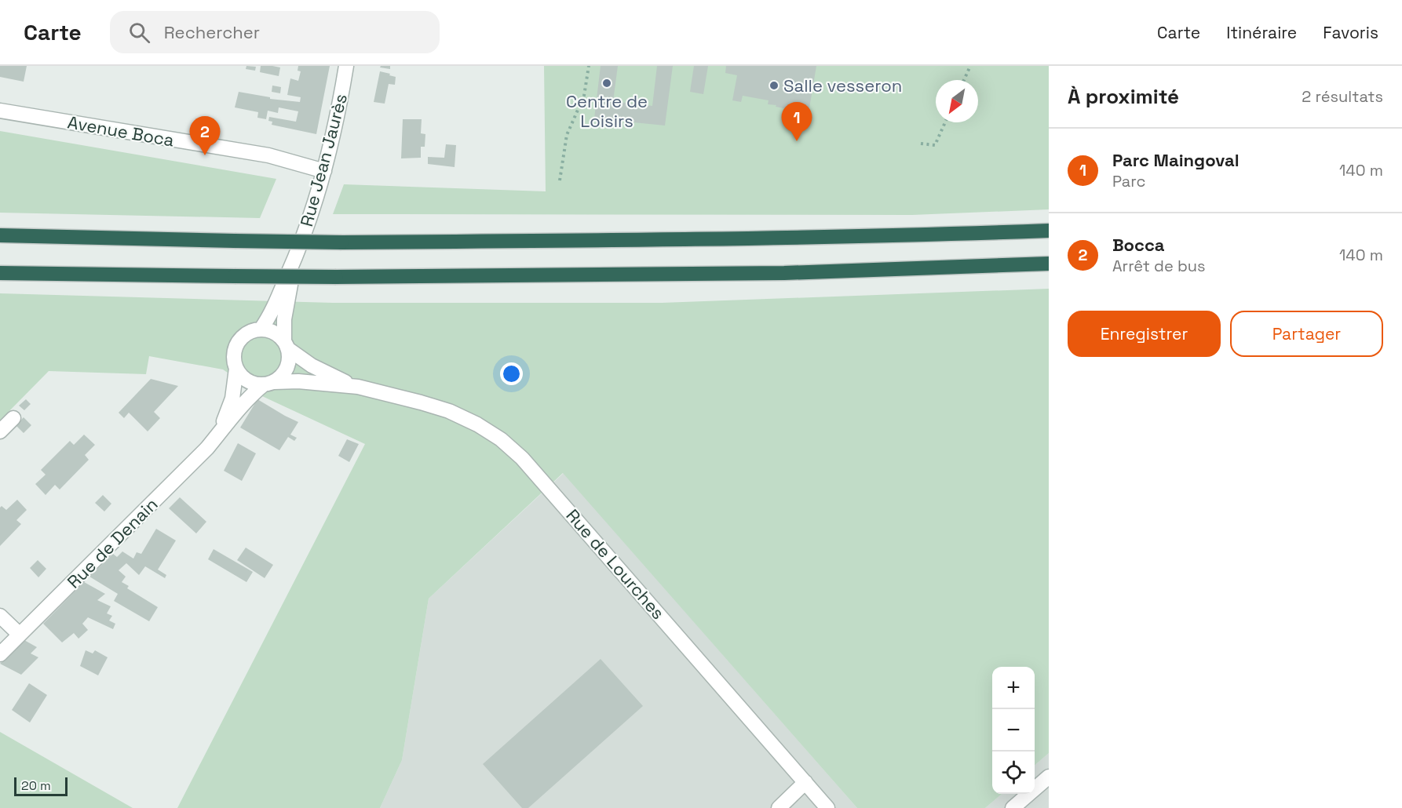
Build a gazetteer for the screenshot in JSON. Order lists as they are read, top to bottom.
{
  "streets": {
    "street": [
      "Avenue Boca",
      "Rue Jean Jaurès",
      "Rue de Denain",
      "Rue de Lourches"
    ]
  },
  "crossings": [
    ["Avenue Boca", "Rue Jean Jaurès"],
    ["Rue Jean Jaurès", "Rue de Denain"],
    ["Rue Jean Jaurès", "Rue de Lourches"],
    ["Rue de Denain", "Rue de Lourches"]
  ],
  "places": ["Centre de Loisirs", "Salle vesseron"],
  "scale_bar": "20 m",
  "north": "bottom left",
  "page": {
    "header": "Carte",
    "search": "Rechercher",
    "nav": ["Carte", "Itinéraire", "Favoris"],
    "heading": ["À proximité", "2 résultats"],
    "pins": ["1", "2"],
    "list": [
      {
        "mark": "1",
        "name": "Parc Maingoval",
        "note": "Parc",
        "value": "140 m"
      },
      {
        "mark": "2",
        "name": "Bocca",
        "note": "Arrêt de bus",
        "value": "140 m"
      }
    ],
    "buttons": ["Enregistrer", "Partager"],
    "map_buttons": ["+", "−"],
    "scale": "20 m"
  }
}
